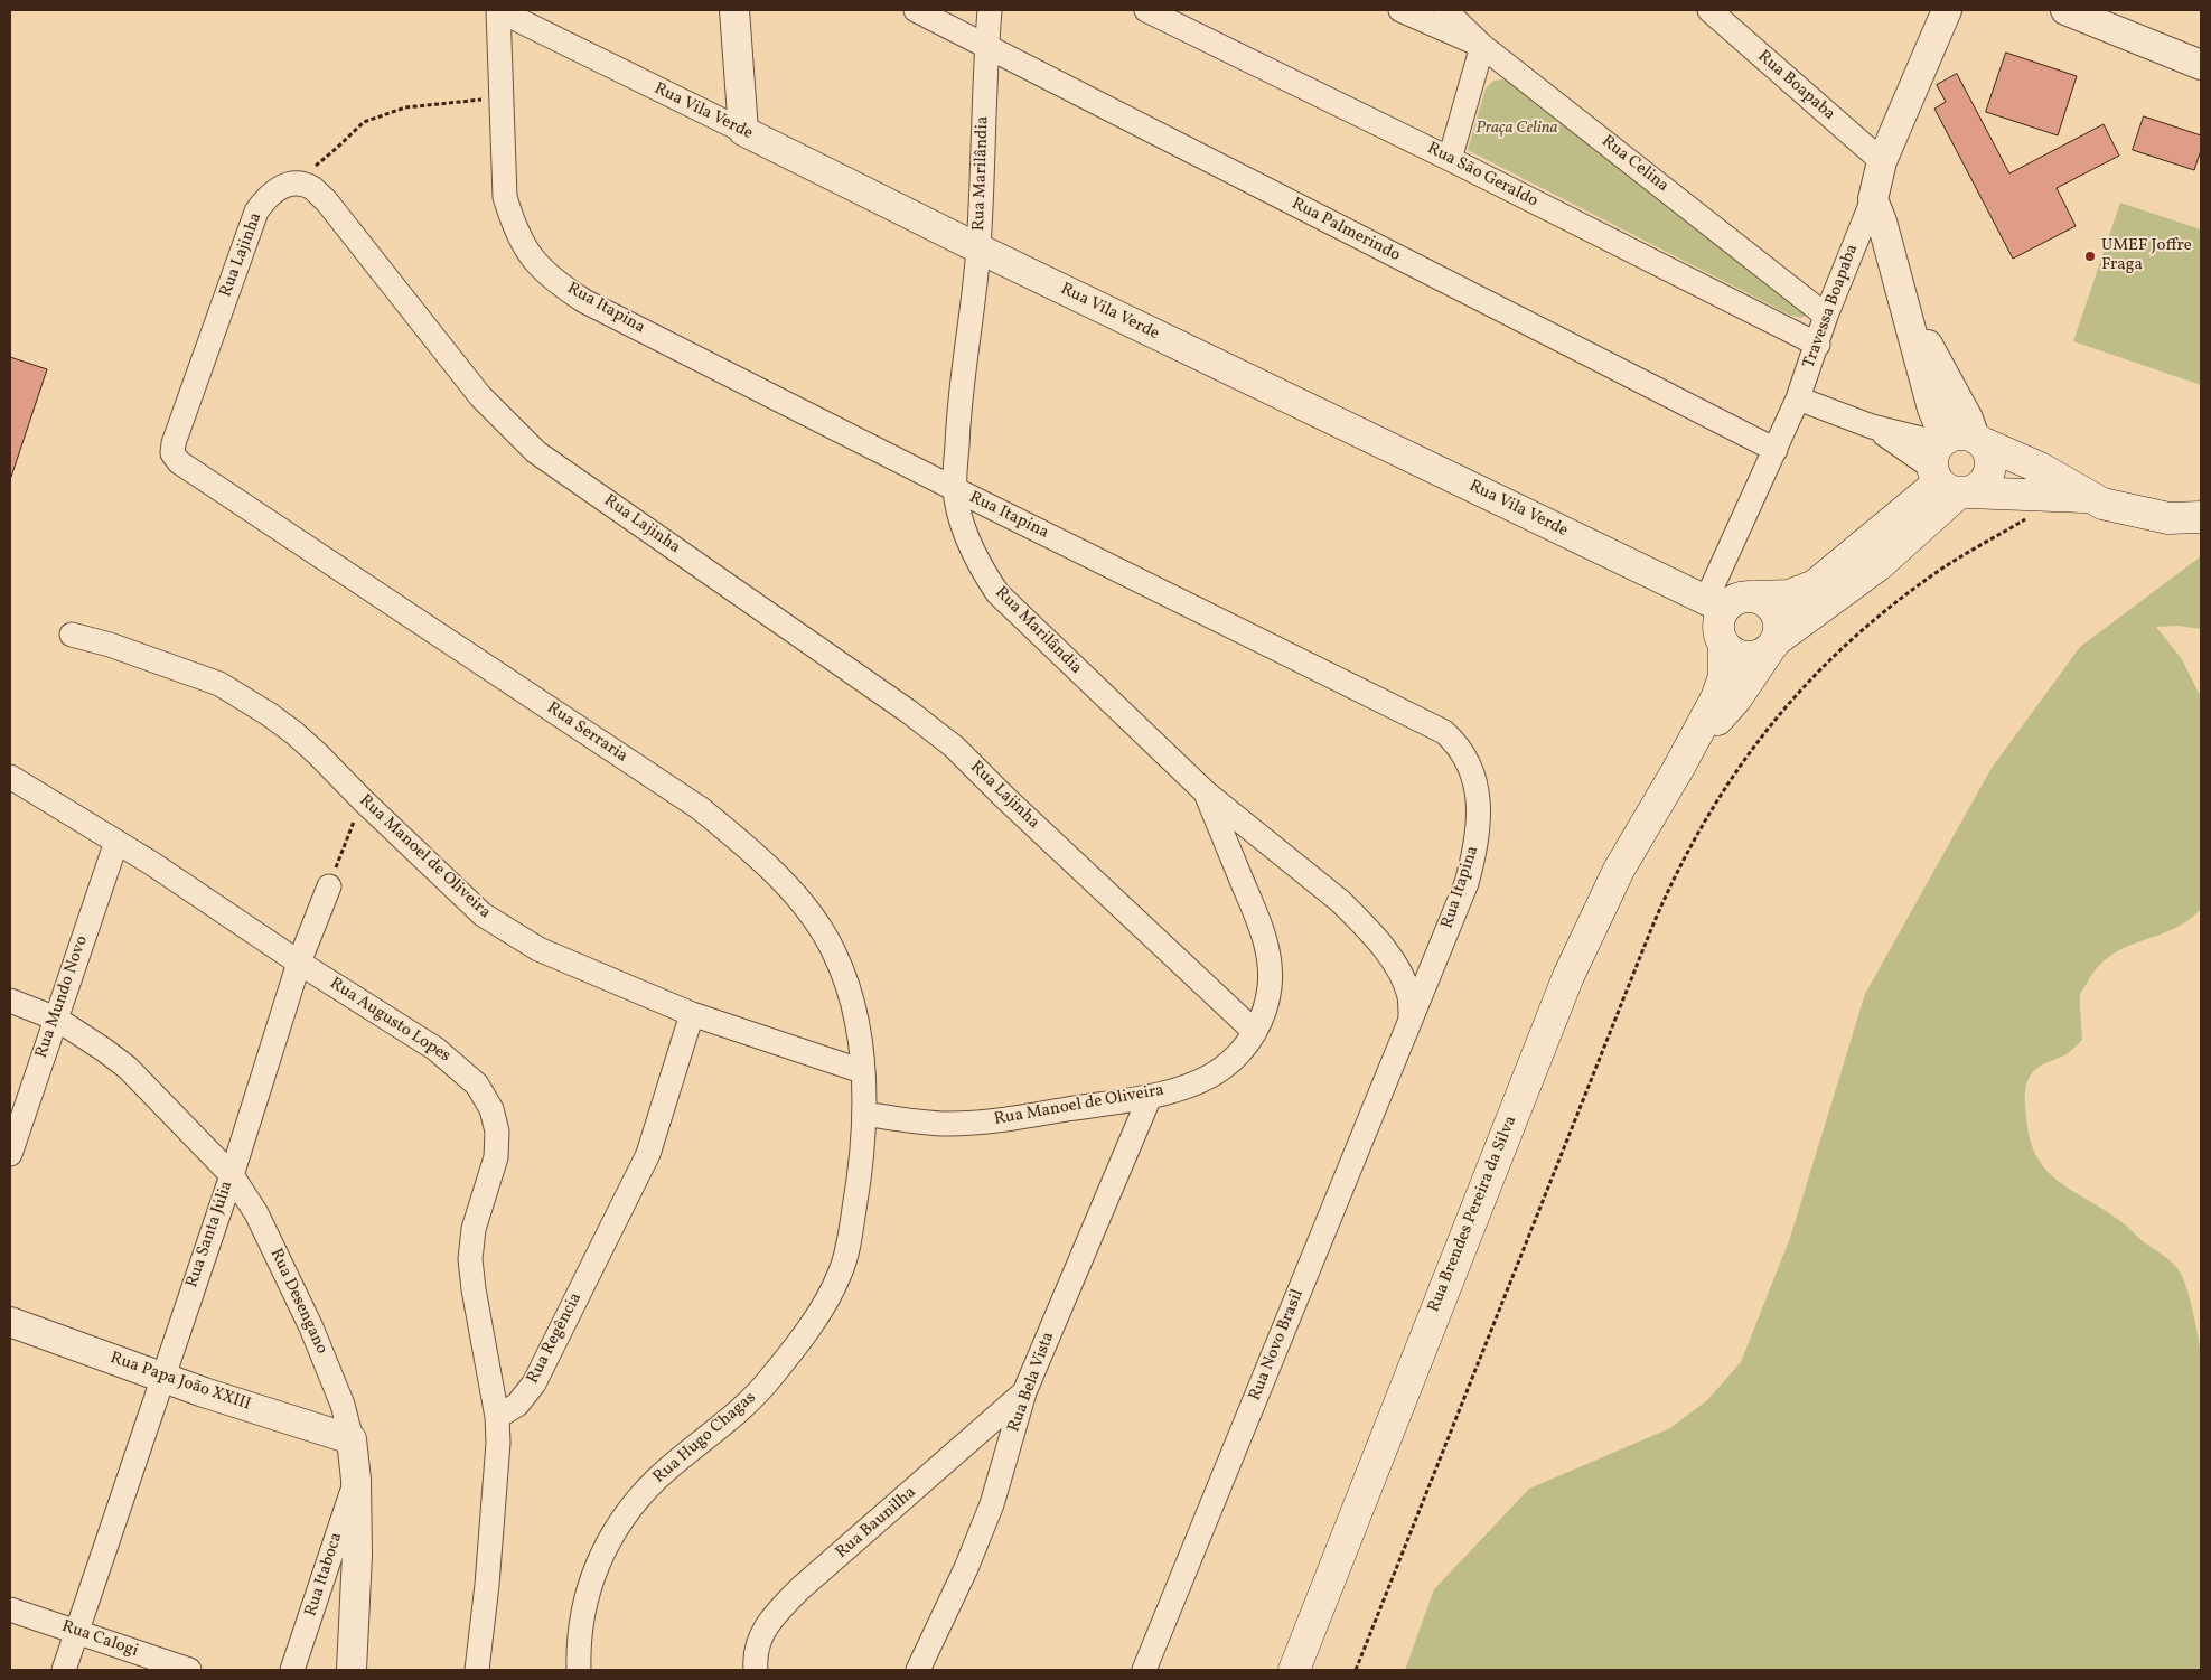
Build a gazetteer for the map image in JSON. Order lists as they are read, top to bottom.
{
  "streets": {
    "main road": ["Rua Brendes Pereira da Silva"],
    "street": [
      "Rua Boapaba",
      "Rua Vila Verde",
      "Rua Celina",
      "Rua Marilândia",
      "Rua São Geraldo",
      "Rua Palmerindo",
      "Rua Lajinha",
      "Travessa Boapaba",
      "Rua Itapina",
      "Rua Serraria",
      "Rua Manoel de Oliveira",
      "Rua Mundo Novo",
      "Rua Augusto Lopes",
      "Rua Santa Júlia",
      "Rua Desengano",
      "Rua Regência",
      "Rua Novo Brasil",
      "Rua Papa João XXIII",
      "Rua Bela Vista",
      "Rua Hugo Chagas",
      "Rua Baunilha",
      "Rua Itaboca",
      "Rua Calogi"
    ]
  },
  "crossings": [
    ["Rua Boapaba", "Travessa Boapaba"],
    ["Rua Vila Verde", "Rua Marilândia"],
    ["Rua Vila Verde", "Travessa Boapaba"],
    ["Rua Vila Verde", "Rua Itapina"],
    ["Rua Vila Verde", "Rua Brendes Pereira da Silva"],
    ["Rua Celina", "Travessa Boapaba"],
    ["Rua Marilândia", "Rua Palmerindo"],
    ["Rua Marilândia", "Rua Itapina"],
    ["Rua Marilândia", "Rua Manoel de Oliveira"],
    ["Rua Marilândia", "Rua Novo Brasil"],
    ["Rua São Geraldo", "Travessa Boapaba"],
    ["Rua Palmerindo", "Travessa Boapaba"],
    ["Rua Lajinha", "Rua Serraria"],
    ["Rua Lajinha", "Rua Manoel de Oliveira"],
    ["Travessa Boapaba", "Rua Brendes Pereira da Silva"],
    ["Rua Itapina", "Rua Novo Brasil"],
    ["Rua Serraria", "Rua Manoel de Oliveira"],
    ["Rua Serraria", "Rua Hugo Chagas"],
    ["Rua Manoel de Oliveira", "Rua Regência"],
    ["Rua Manoel de Oliveira", "Rua Bela Vista"],
    ["Rua Manoel de Oliveira", "Rua Hugo Chagas"],
    ["Rua Mundo Novo", "Rua Augusto Lopes"],
    ["Rua Mundo Novo", "Rua Desengano"],
    ["Rua Augusto Lopes", "Rua Santa Júlia"],
    ["Rua Augusto Lopes", "Rua Regência"],
    ["Rua Santa Júlia", "Rua Desengano"],
    ["Rua Santa Júlia", "Rua Papa João XXIII"],
    ["Rua Santa Júlia", "Rua Calogi"],
    ["Rua Desengano", "Rua Papa João XXIII"],
    ["Rua Desengano", "Rua Itaboca"],
    ["Rua Bela Vista", "Rua Baunilha"]
  ],
  "parks": ["Praça Celina"],
  "places": ["UMEF Joffre Fraga"]
}
